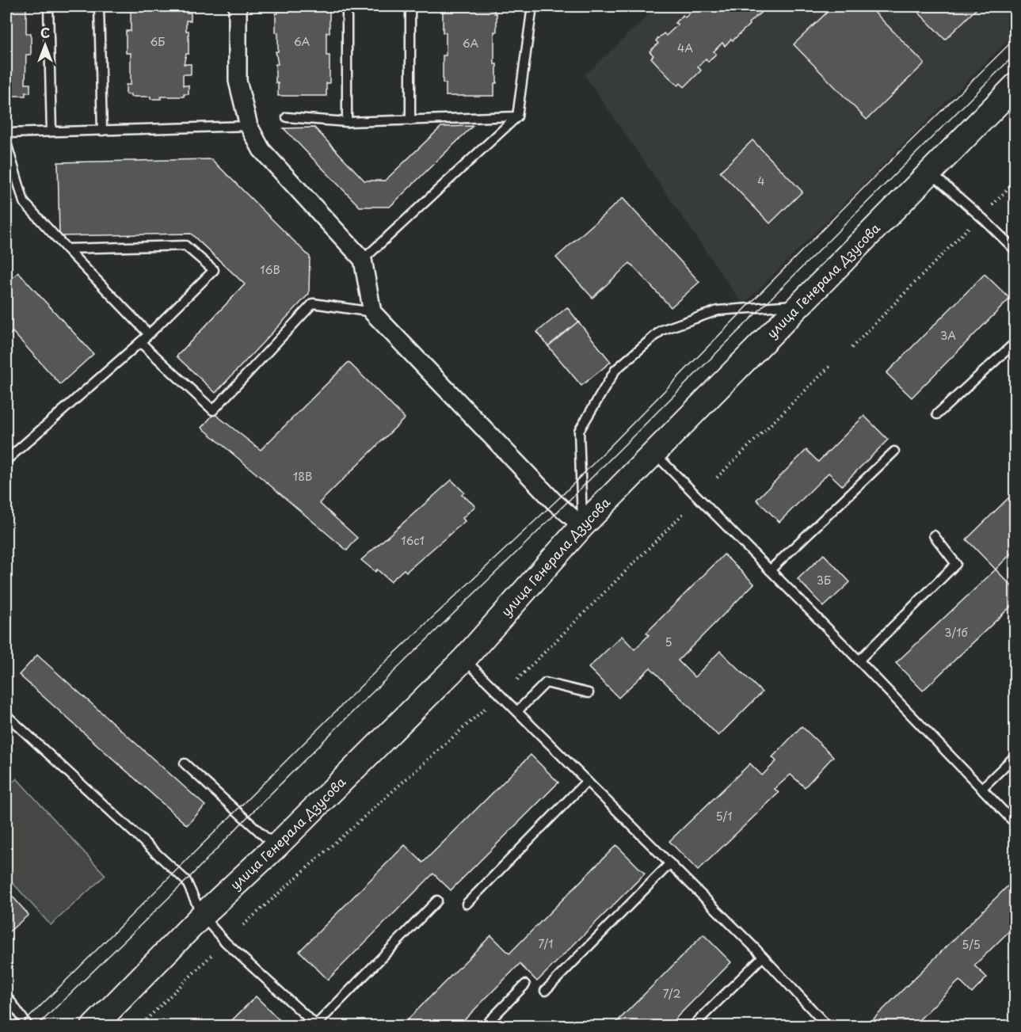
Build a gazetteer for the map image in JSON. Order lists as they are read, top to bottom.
{
  "streets": {
    "street": ["улица Генерала Дзусова"]
  },
  "house_numbers": [
    "6Б",
    "6А",
    "6А",
    "4А",
    "4",
    "16В",
    "3А",
    "18В",
    "16с1",
    "3Б",
    "3/1б",
    "5",
    "5/1",
    "7/1",
    "5/5",
    "7/2"
  ],
  "north": "top"
}
